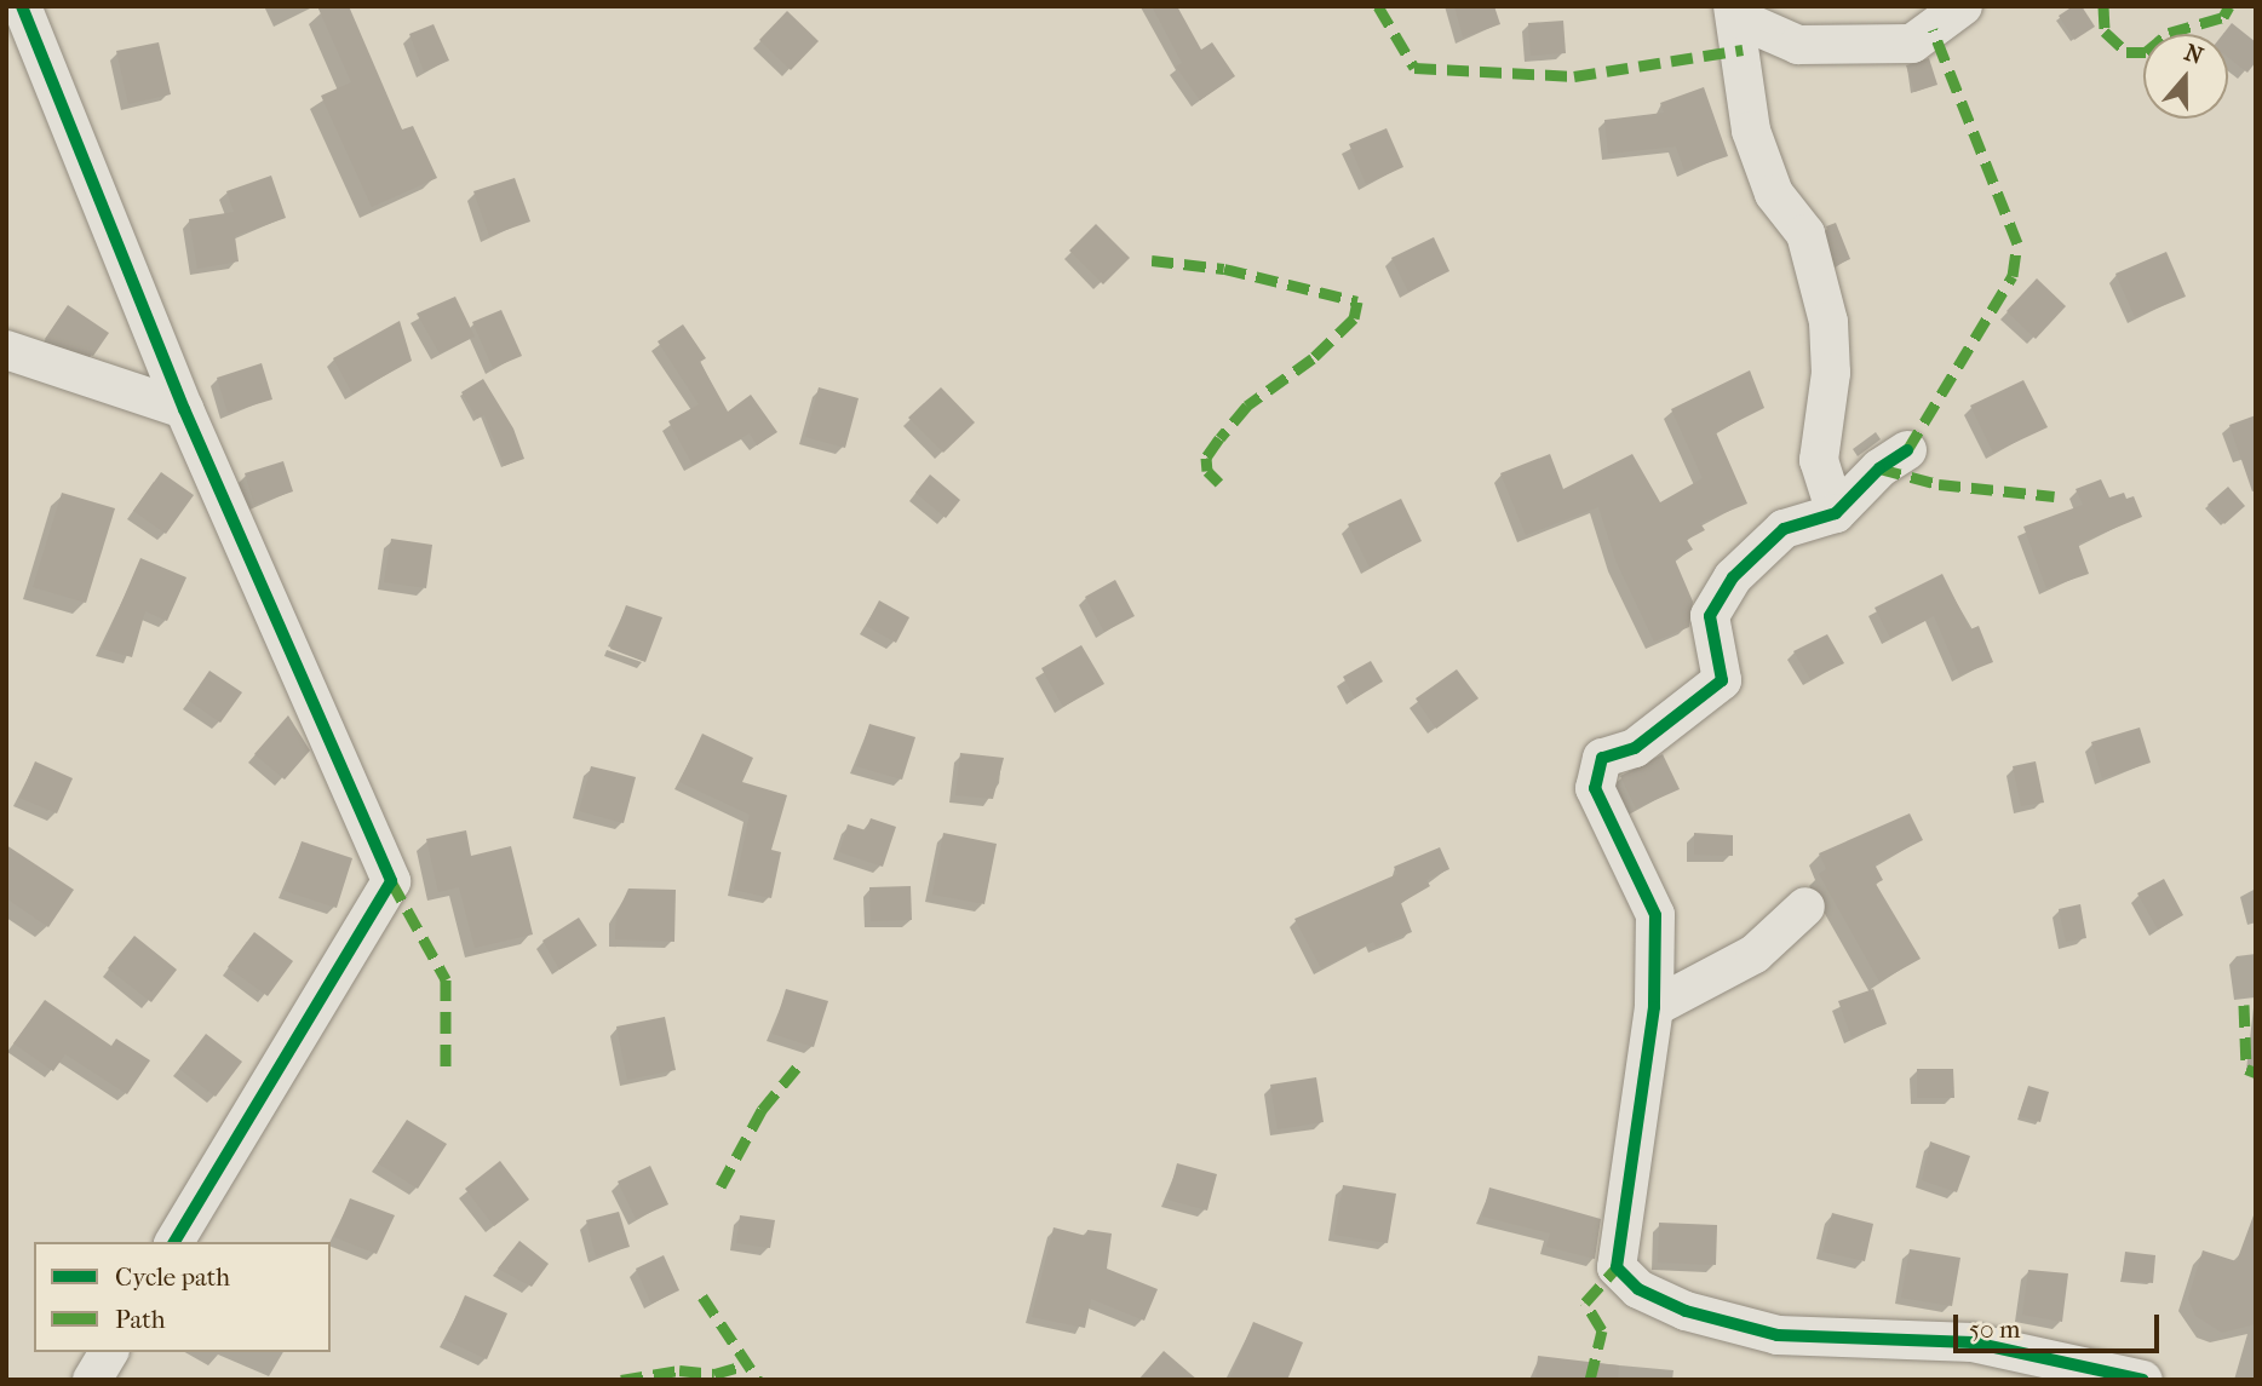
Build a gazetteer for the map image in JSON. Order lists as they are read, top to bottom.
{
  "legend": ["Cycle path", "Path"],
  "scale_bar": "50 m",
  "north": "top"
}
